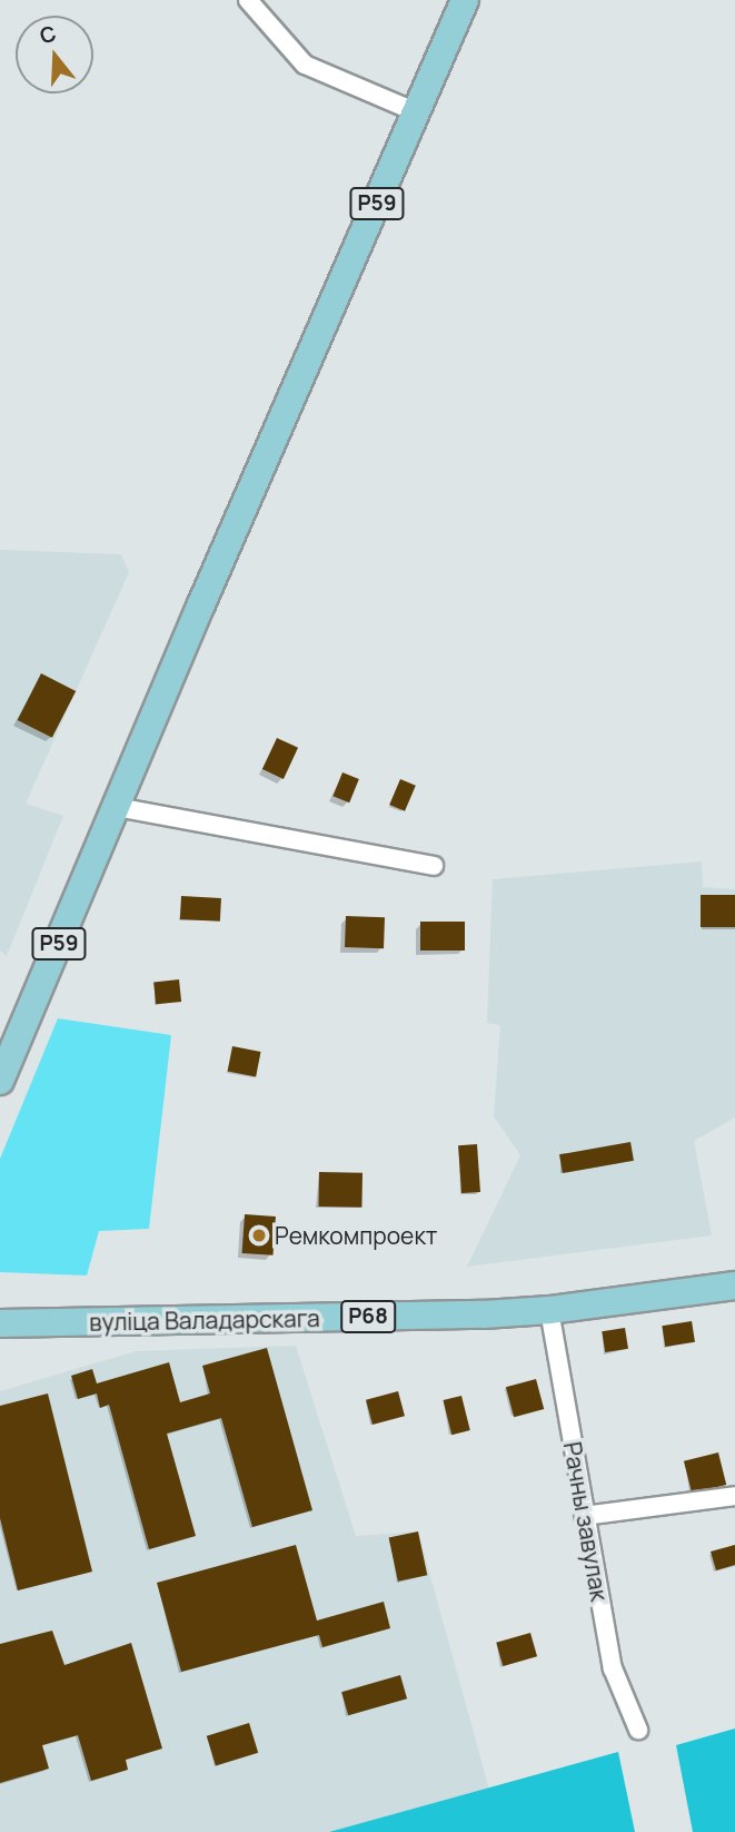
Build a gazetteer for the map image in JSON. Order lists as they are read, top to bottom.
{
  "streets": {
    "main road": ["Р59", "Р68", "вуліца Валадарскага"],
    "street": ["Рачны завулак"]
  },
  "crossings": [
    ["вуліца Валадарскага", "Рачны завулак"]
  ],
  "places": ["Ремкомпроект"],
  "north": "top"
}
